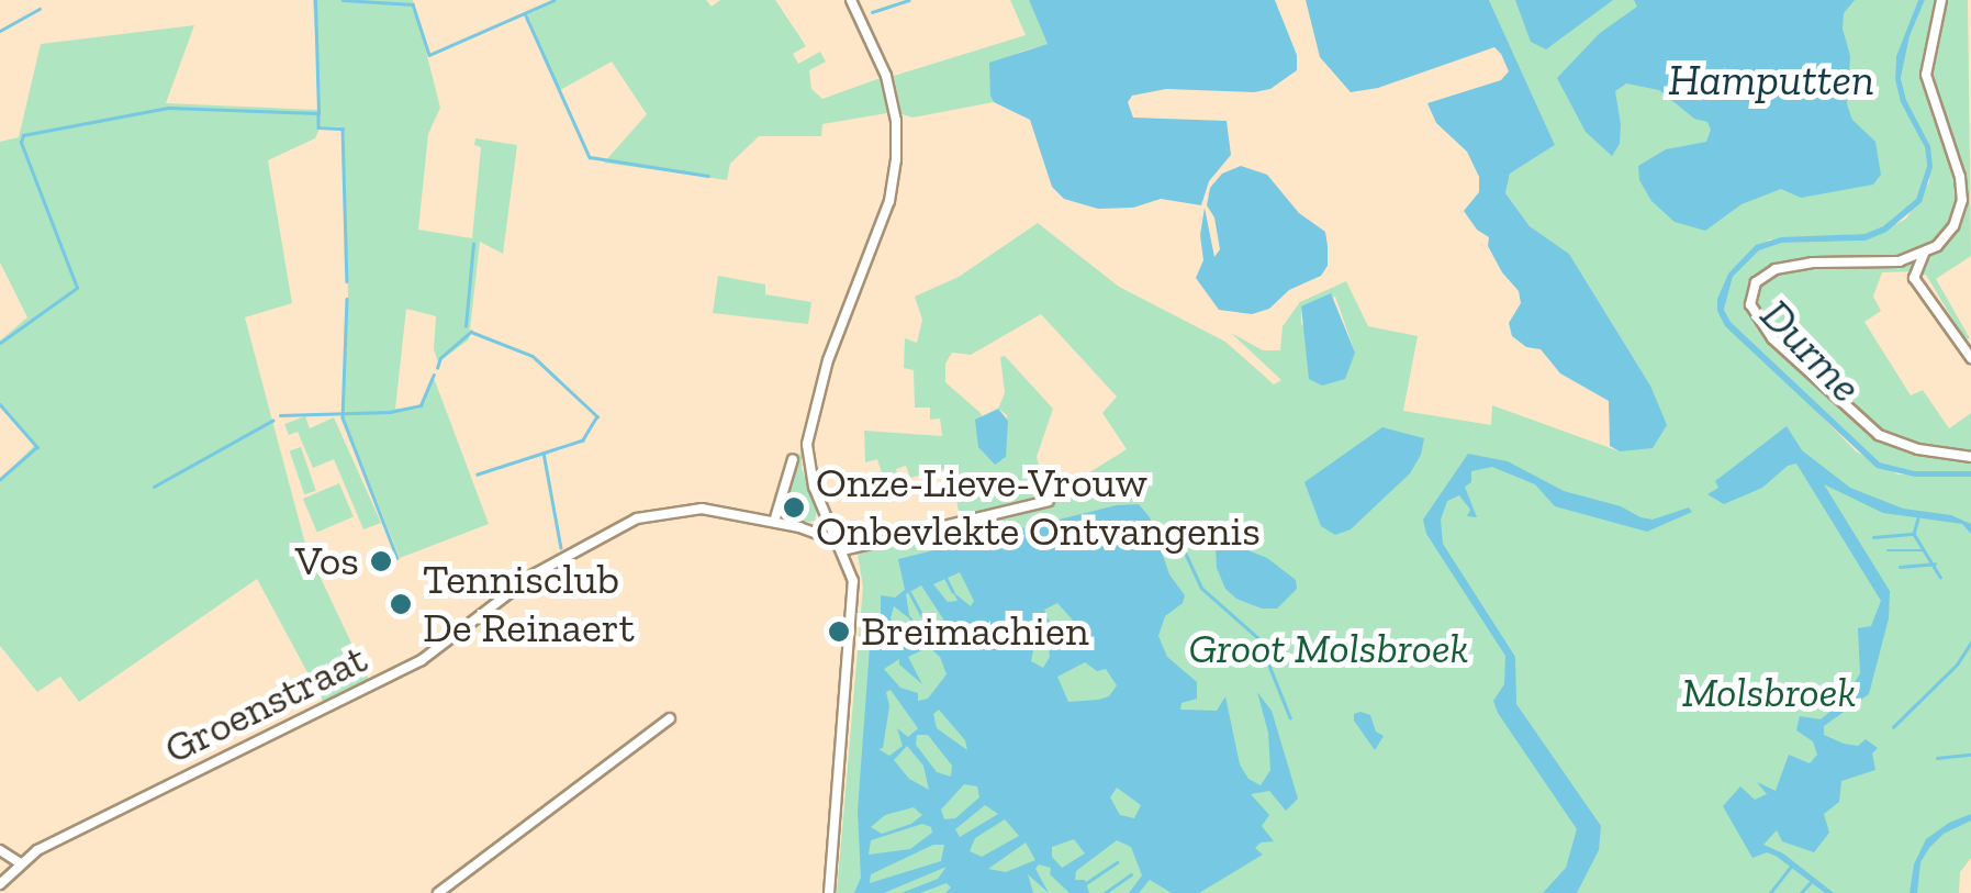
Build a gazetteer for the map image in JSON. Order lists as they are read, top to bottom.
{
  "streets": {
    "street": ["Groenstraat"]
  },
  "water": ["Hamputten", "Durme"],
  "parks": ["Groot Molsbroek", "Molsbroek"],
  "places": [
    "Onze-Lieve-Vrouw Onbevlekte Ontvangenis",
    "Vos",
    "Tennisclub De Reinaert",
    "Breimachien"
  ]
}
